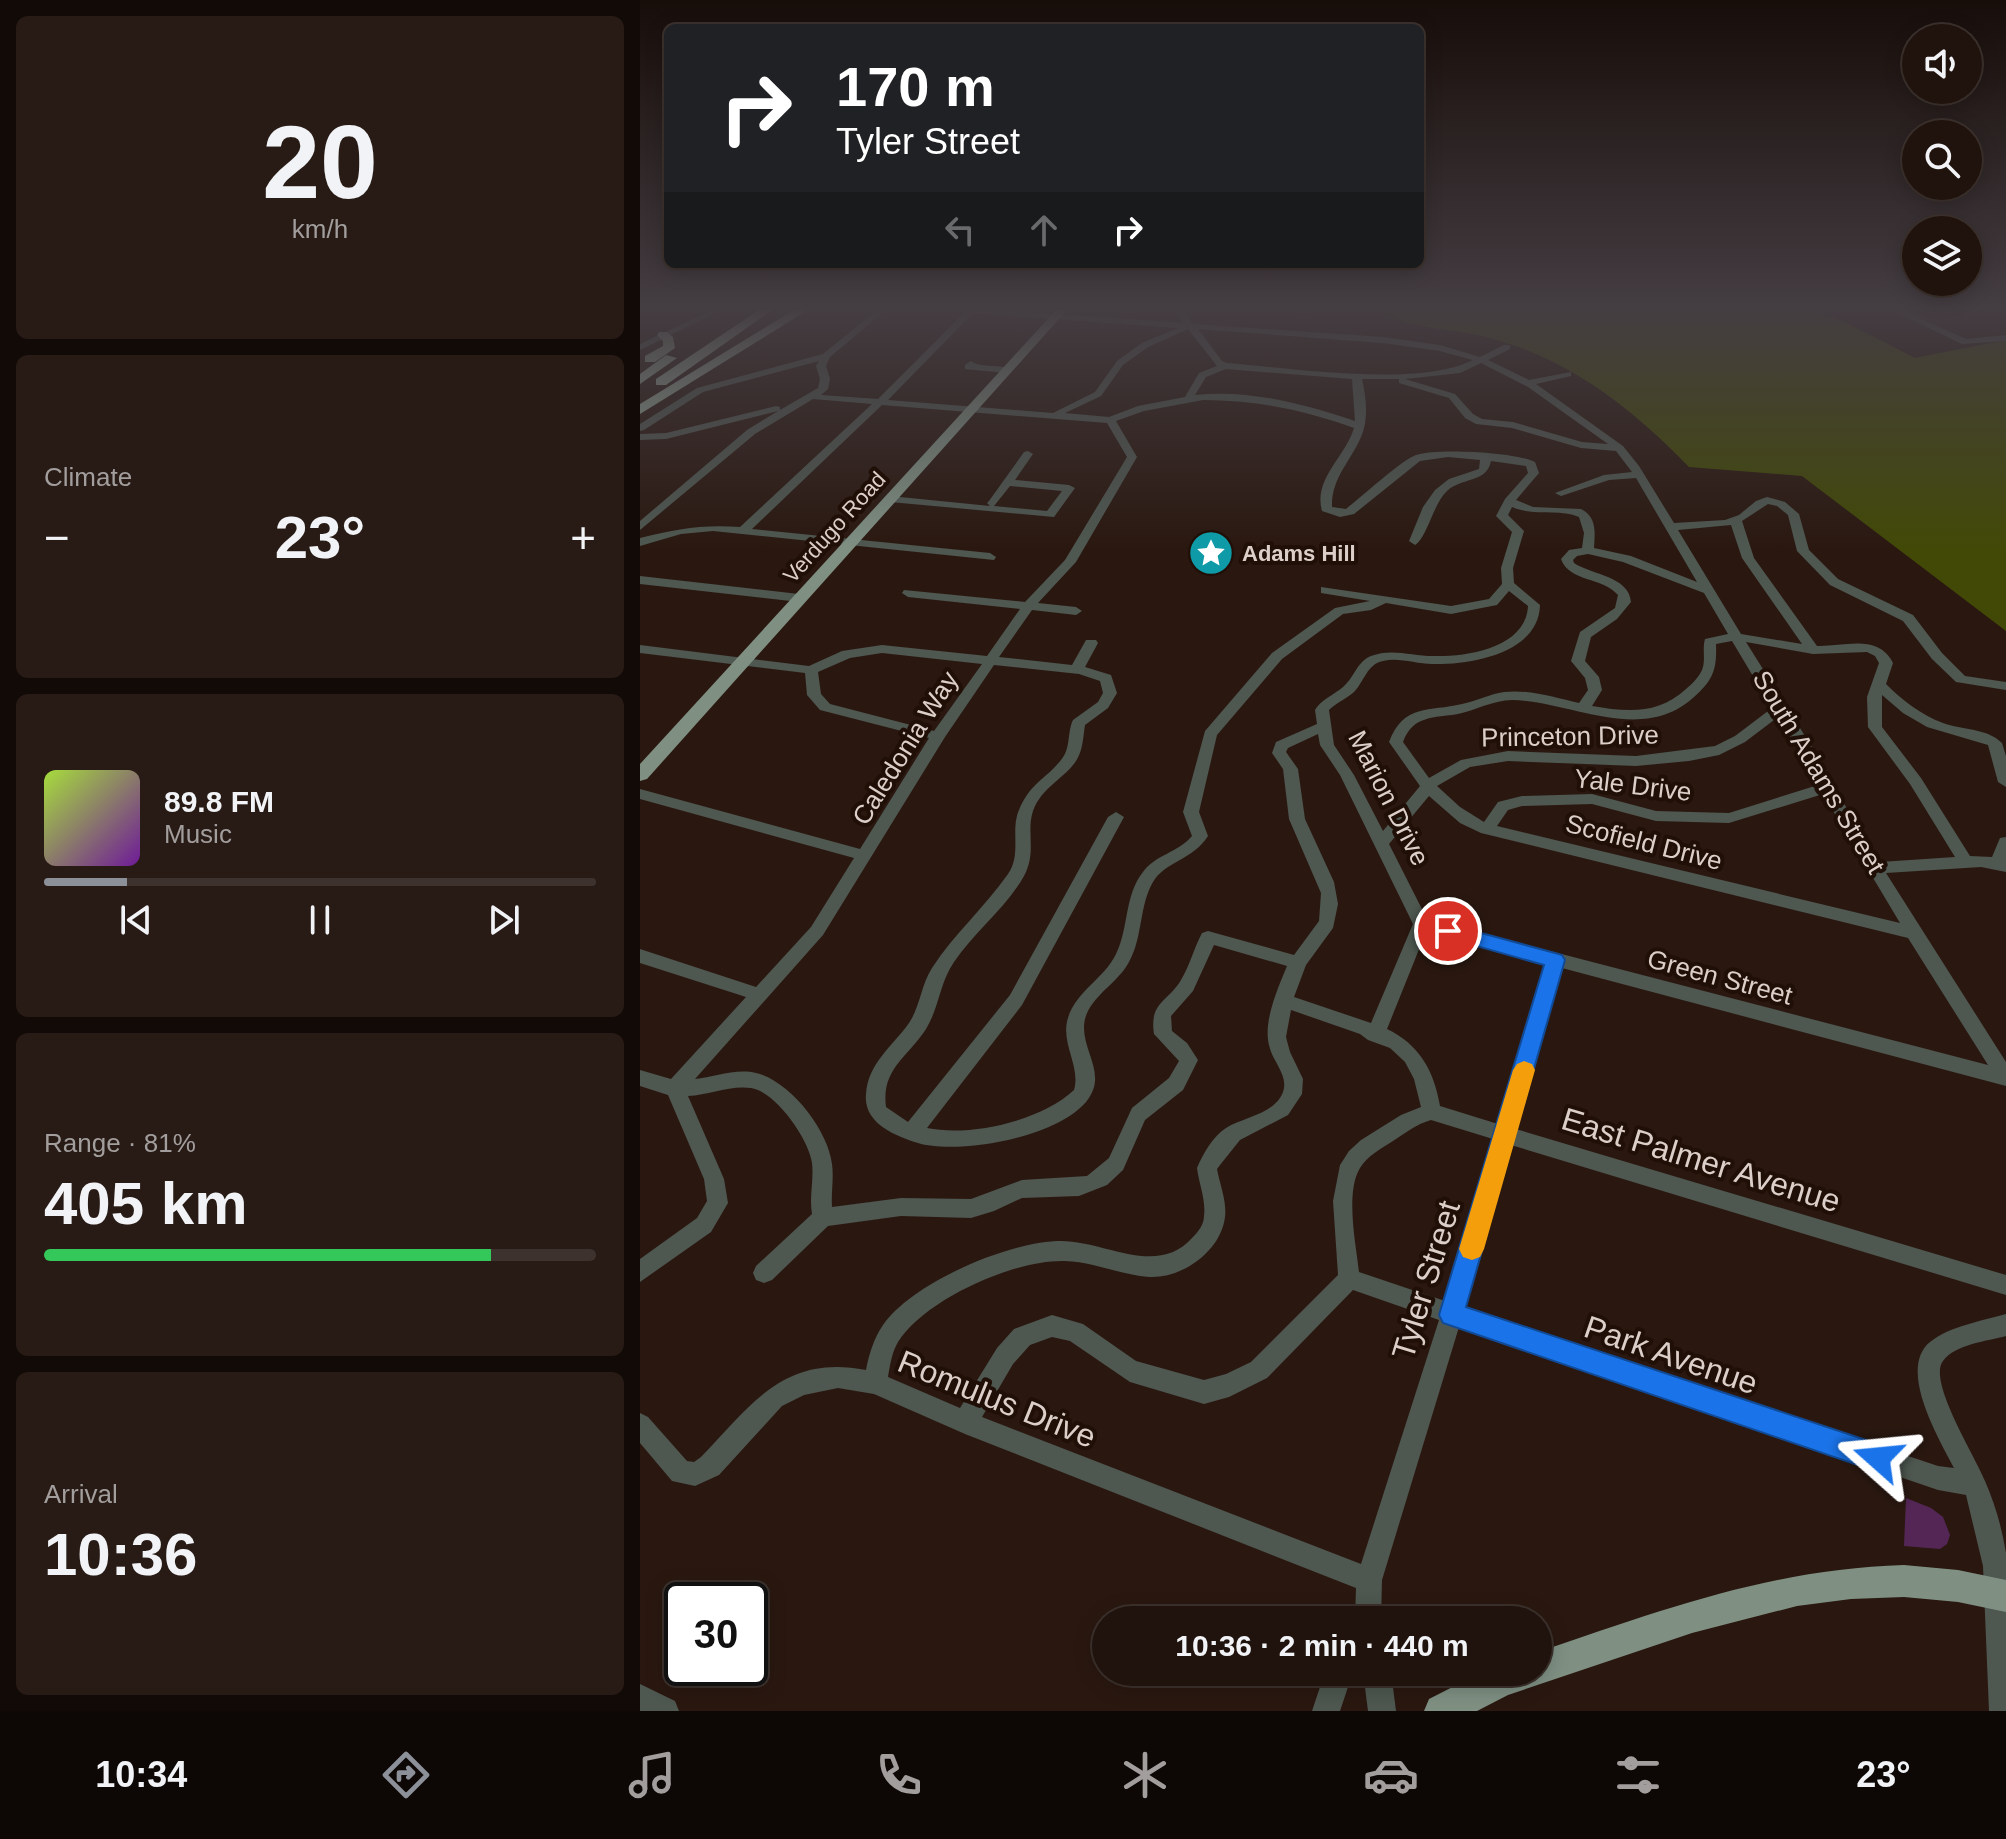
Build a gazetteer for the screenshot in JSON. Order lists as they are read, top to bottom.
{
  "streets": {
    "main road": ["Verdugo Road"],
    "street": [
      "Princeton Drive",
      "Caledonia Way",
      "South Adams Street",
      "Yale Drive",
      "Marion Drive",
      "Scofield Drive",
      "Green Street",
      "East Palmer Avenue",
      "Tyler Street",
      "Park Avenue",
      "Romulus Drive"
    ]
  },
  "crossings": [
    ["Princeton Drive", "South Adams Street"],
    ["Princeton Drive", "Marion Drive"],
    ["Princeton Drive", "Scofield Drive"],
    ["South Adams Street", "Yale Drive"],
    ["South Adams Street", "Scofield Drive"],
    ["South Adams Street", "Green Street"],
    ["Yale Drive", "Scofield Drive"],
    ["Marion Drive", "Green Street"],
    ["Green Street", "Tyler Street"],
    ["East Palmer Avenue", "Tyler Street"],
    ["Tyler Street", "Park Avenue"],
    ["Tyler Street", "Romulus Drive"]
  ],
  "places": {
    "place": ["Adams Hill"]
  },
  "page": {
    "tile": [
      ["20", "km/h"],
      "Climate",
      ["Range · 81%", "405 km"],
      ["Arrival", "10:36"]
    ],
    "turn": ["170 m", "Tyler Street"],
    "heat": ["−", "23°", "+"],
    "song": ["89.8 FM", "Music"],
    "limit": "30",
    "trip": "10:36 · 2 min · 440 m",
    "tabs": ["10:34", "23°"]
  }
}
